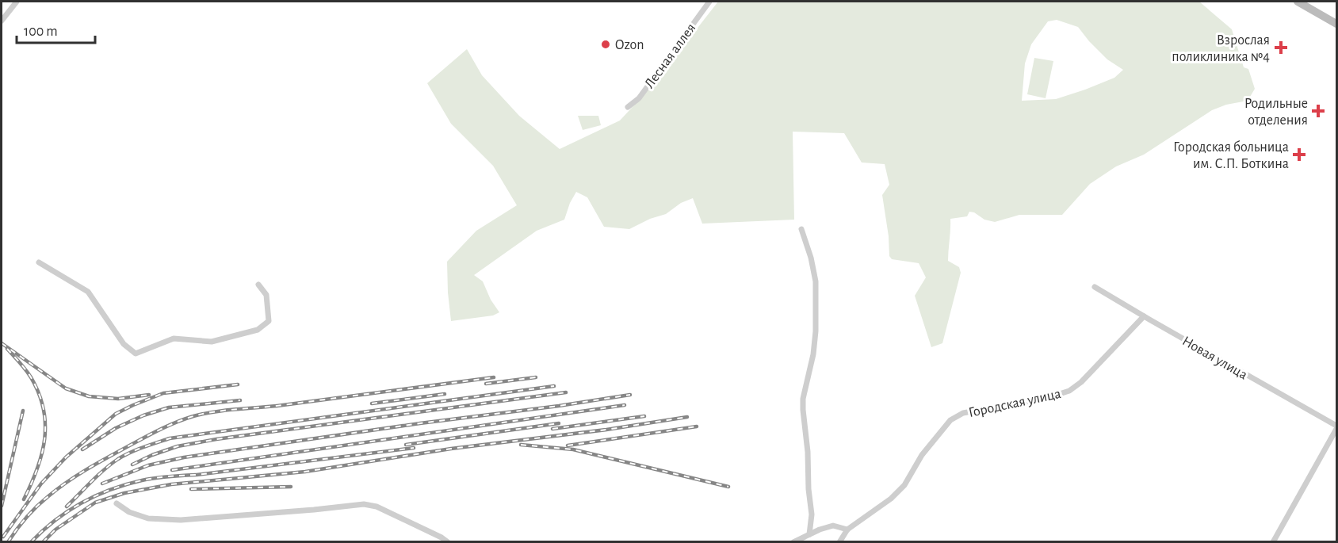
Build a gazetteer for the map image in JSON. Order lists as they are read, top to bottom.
{
  "streets": {
    "street": ["Лесная аллея", "Новая улица", "Городская улица"]
  },
  "crossings": [
    ["Новая улица", "Городская улица"]
  ],
  "places": {
    "other": ["Ozon"],
    "health": ["Взрослая поликлиника №4", "Родильные отделения", "Городская больница им. С.П. Боткина"]
  },
  "scale_bar": "100 m"
}
